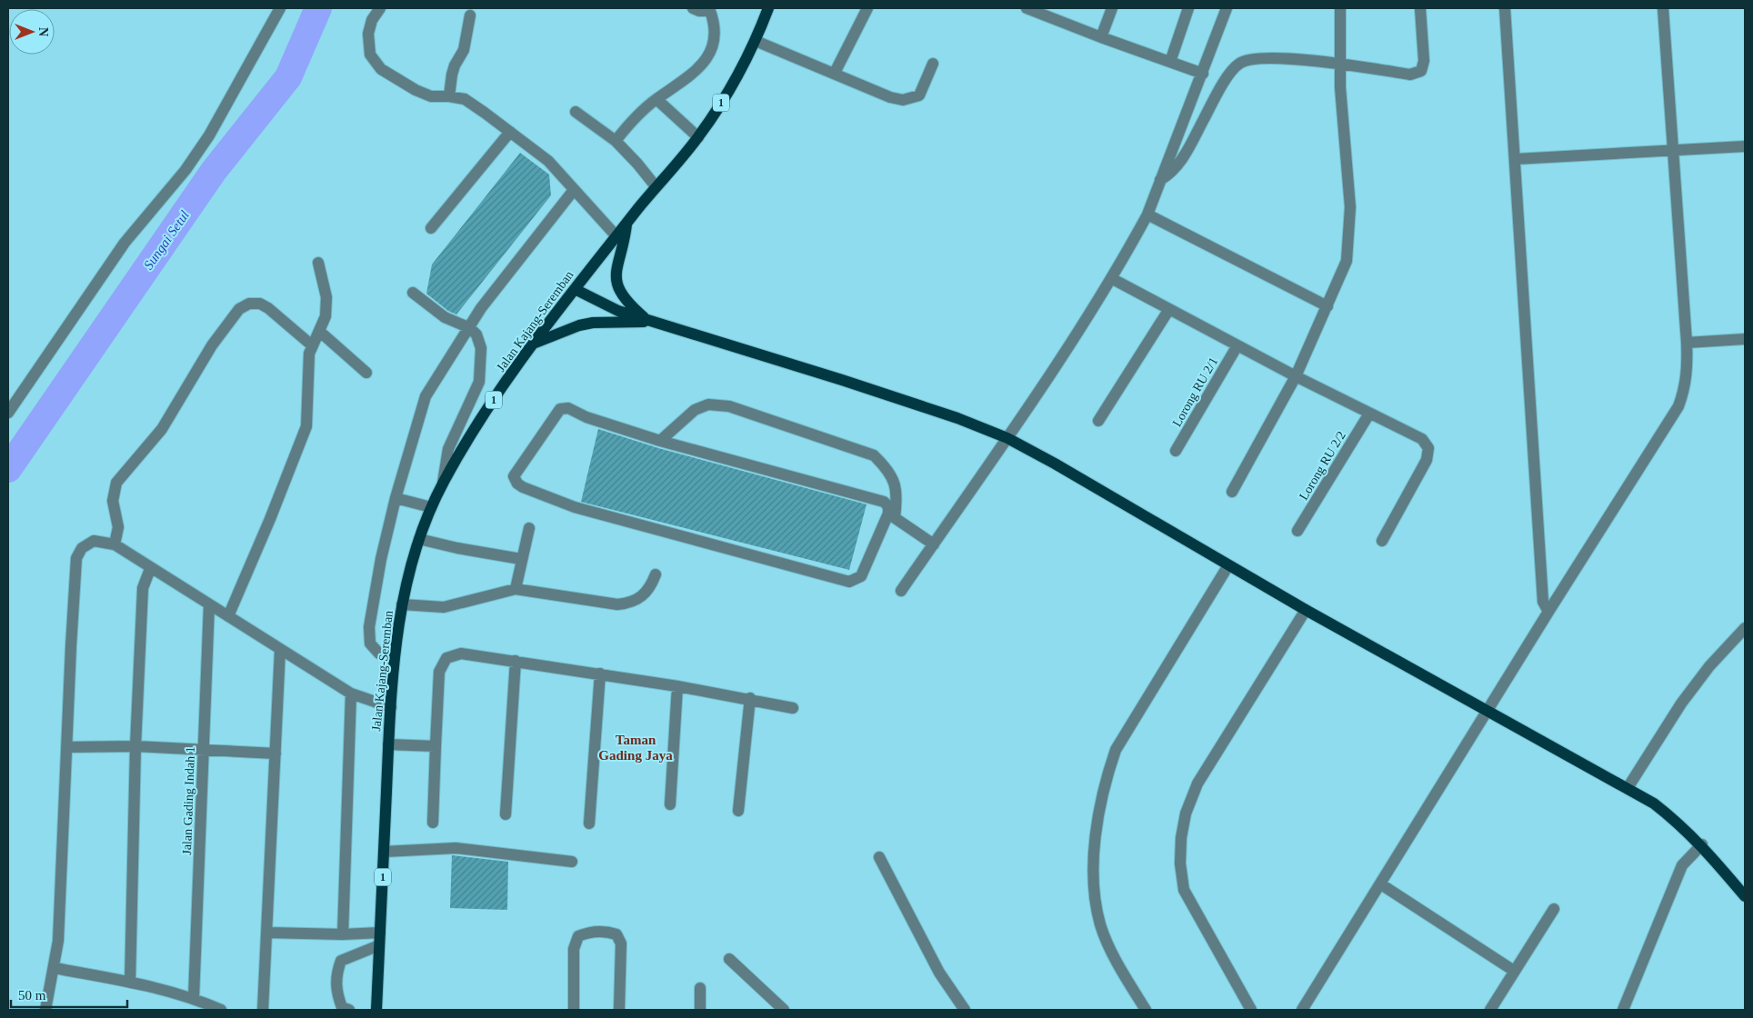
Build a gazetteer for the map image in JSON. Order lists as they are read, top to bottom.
{
  "streets": {
    "main road": ["1", "Jalan Kajang-Seremban"],
    "street": ["Lorong RU 2/1", "Lorong RU 2/2", "Jalan Gading Indah 1"]
  },
  "districts": ["Taman Gading Jaya"],
  "water": ["Sungai Setul"],
  "scale_bar": "50 m",
  "north": "right"
}
